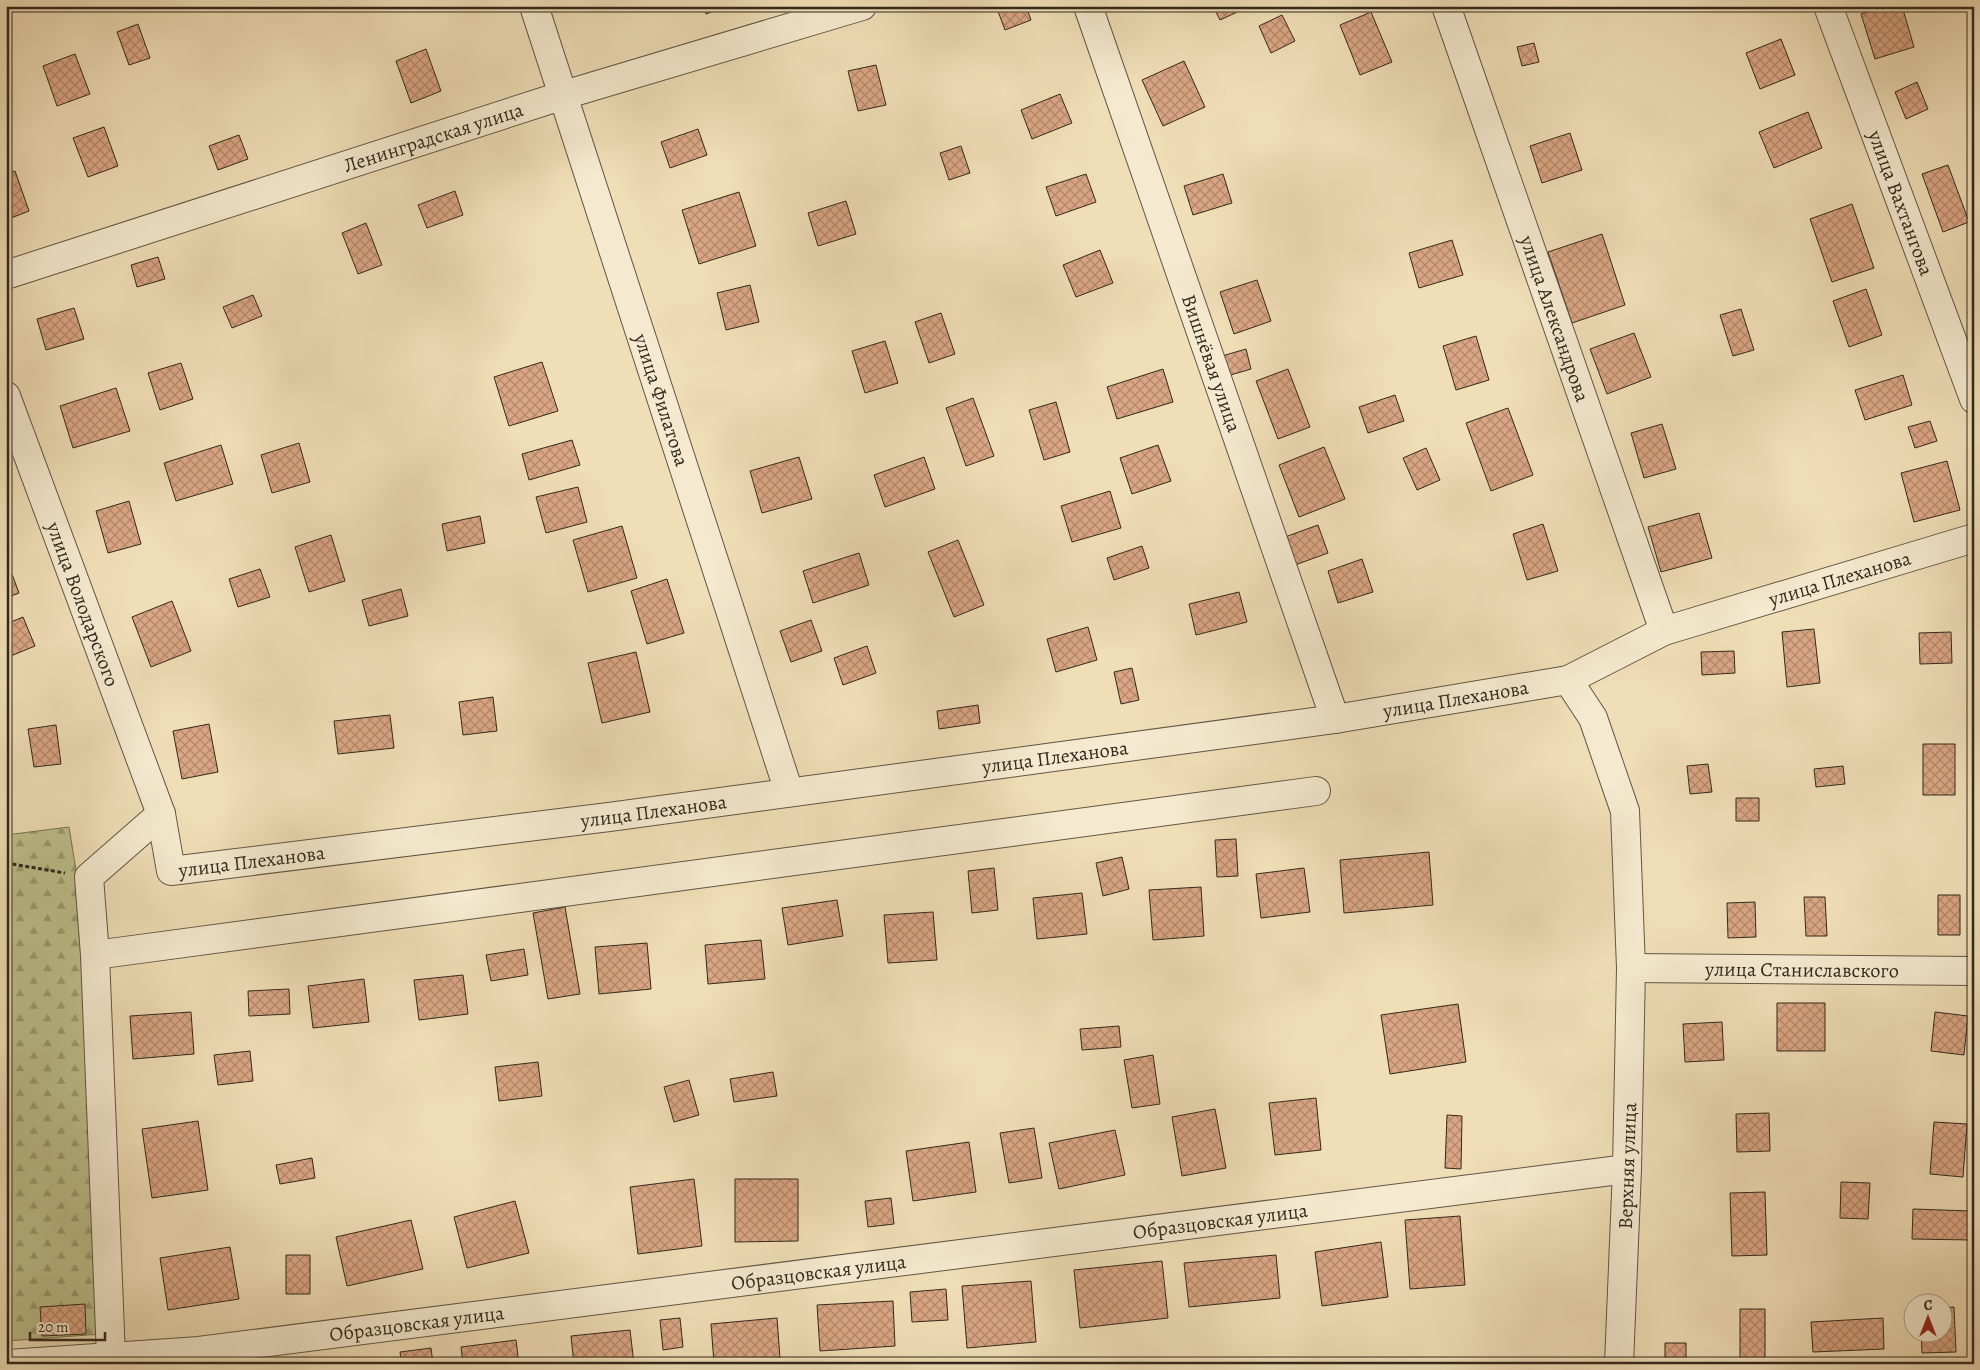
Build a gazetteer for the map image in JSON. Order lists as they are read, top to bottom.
{
  "streets": {
    "street": [
      "Ленинградская улица",
      "улица Вахтангова",
      "улица Александрова",
      "Вишнёвая улица",
      "улица Филатова",
      "улица Плеханова",
      "улица Володарского",
      "улица Станиславского",
      "Верхняя улица",
      "Образцовская улица"
    ]
  },
  "crossings": [
    ["Ленинградская улица", "улица Филатова"],
    ["улица Александрова", "улица Плеханова"],
    ["Вишнёвая улица", "улица Плеханова"],
    ["улица Филатова", "улица Плеханова"],
    ["улица Плеханова", "улица Володарского"],
    ["улица Плеханова", "Верхняя улица"],
    ["улица Станиславского", "Верхняя улица"],
    ["Верхняя улица", "Образцовская улица"]
  ],
  "scale_bar": "20 m",
  "north": "top"
}
